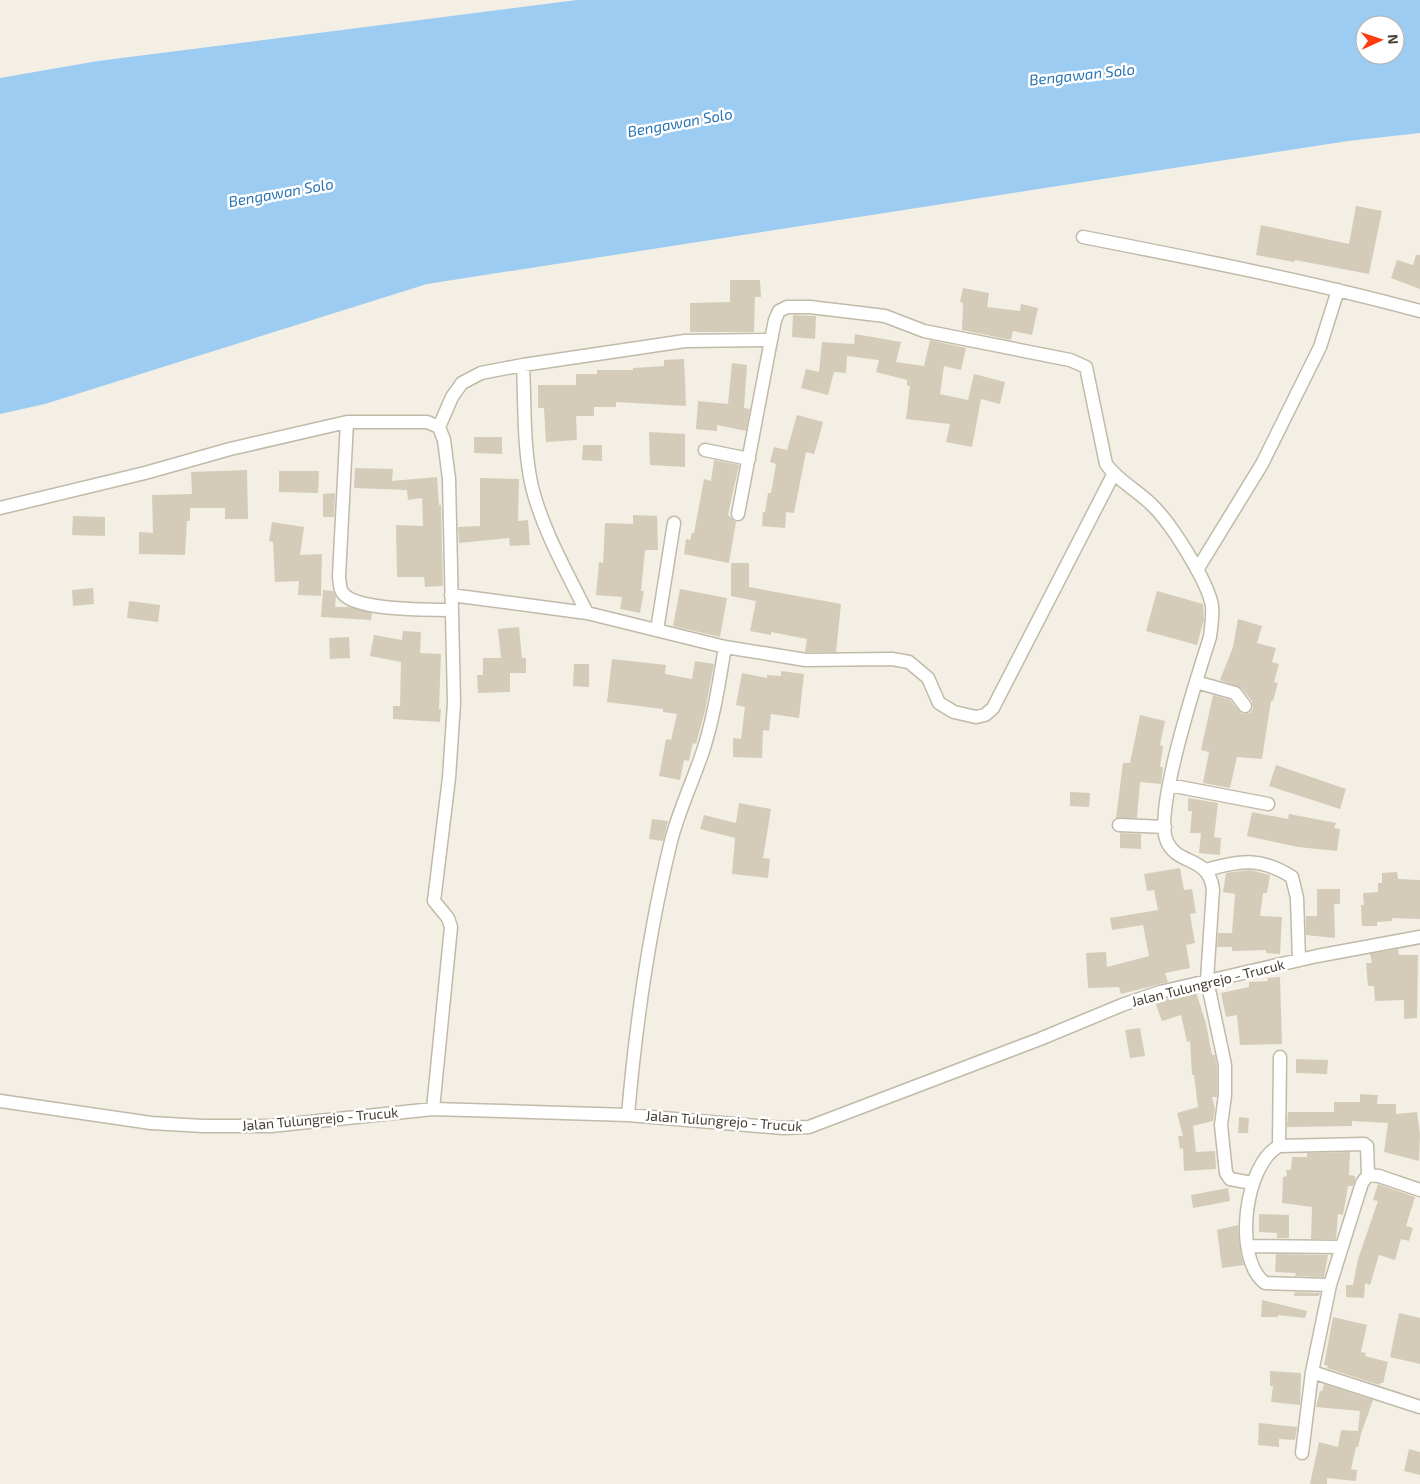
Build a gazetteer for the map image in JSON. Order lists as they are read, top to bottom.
{
  "streets": {
    "street": ["Jalan Tulungrejo - Trucuk"]
  },
  "water": ["Bengawan Solo"],
  "north": "right"
}
